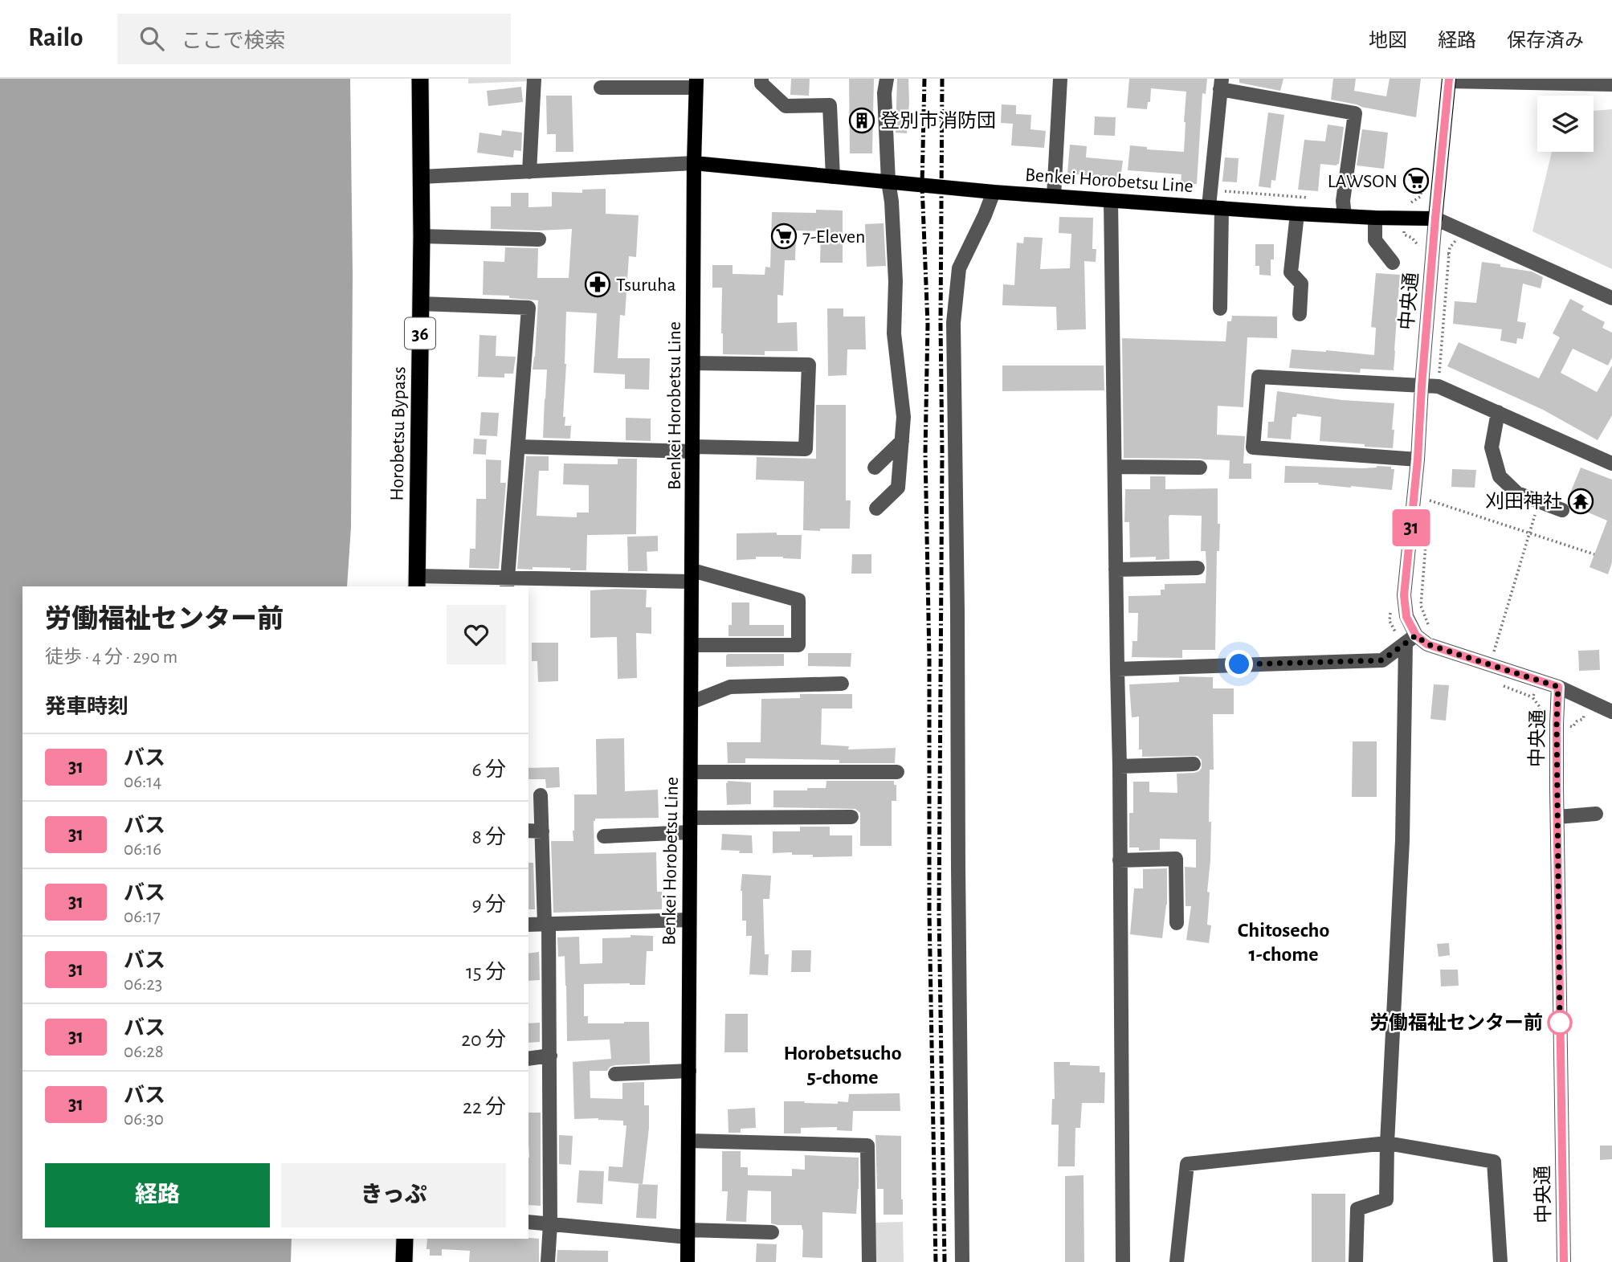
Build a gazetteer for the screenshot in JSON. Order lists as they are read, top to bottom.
{
  "streets": {
    "highway": ["36", "Horobetsu Bypass"],
    "main road": ["Benkei Horobetsu Line"],
    "street": ["中央通"]
  },
  "crossings": [
    ["Benkei Horobetsu Line", "中央通"]
  ],
  "districts": ["Chitosecho 1-chome", "Horobetsucho 5-chome"],
  "places": {
    "building": ["登別市消防団"],
    "supermarket": ["LAWSON", "7-Eleven"],
    "pharmacy": ["Tsuruha"],
    "temple": ["刈田神社"],
    "other": ["労働福祉センター前"]
  },
  "lines": ["bus line 31"],
  "page": {
    "header": "Railo",
    "search": "ここで検索",
    "nav": ["地図", "経路", "保存済み"],
    "on_map": "31",
    "heading": [
      ["労働福祉センター前", "徒歩 · 4 分 · 290 m"],
      "発車時刻"
    ],
    "list": [
      {
        "mark": "31",
        "name": "バス",
        "note": "06:14",
        "value": "6 分"
      },
      {
        "mark": "31",
        "name": "バス",
        "note": "06:16",
        "value": "8 分"
      },
      {
        "mark": "31",
        "name": "バス",
        "note": "06:17",
        "value": "9 分"
      },
      {
        "mark": "31",
        "name": "バス",
        "note": "06:23",
        "value": "15 分"
      },
      {
        "mark": "31",
        "name": "バス",
        "note": "06:28",
        "value": "20 分"
      },
      {
        "mark": "31",
        "name": "バス",
        "note": "06:30",
        "value": "22 分"
      }
    ],
    "buttons": ["経路", "きっぷ"]
  }
}
